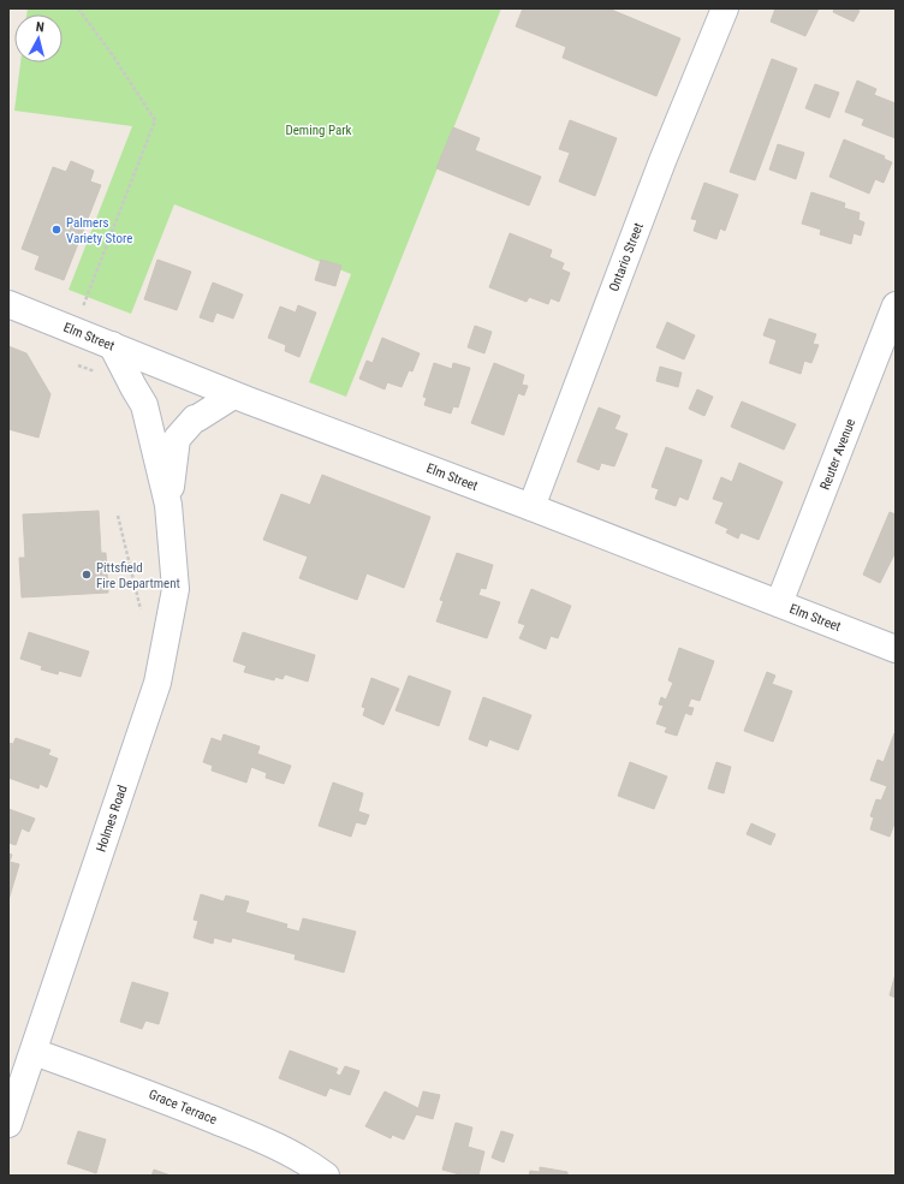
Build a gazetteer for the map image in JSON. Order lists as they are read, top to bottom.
{
  "streets": {
    "street": [
      "Ontario Street",
      "Elm Street",
      "Reuter Avenue",
      "Holmes Road",
      "Grace Terrace"
    ]
  },
  "crossings": [
    ["Ontario Street", "Elm Street"],
    ["Elm Street", "Reuter Avenue"],
    ["Elm Street", "Holmes Road"],
    ["Holmes Road", "Grace Terrace"]
  ],
  "parks": ["Deming Park"],
  "places": ["Palmers Variety Store", "Pittsfield Fire Department"],
  "north": "top"
}
